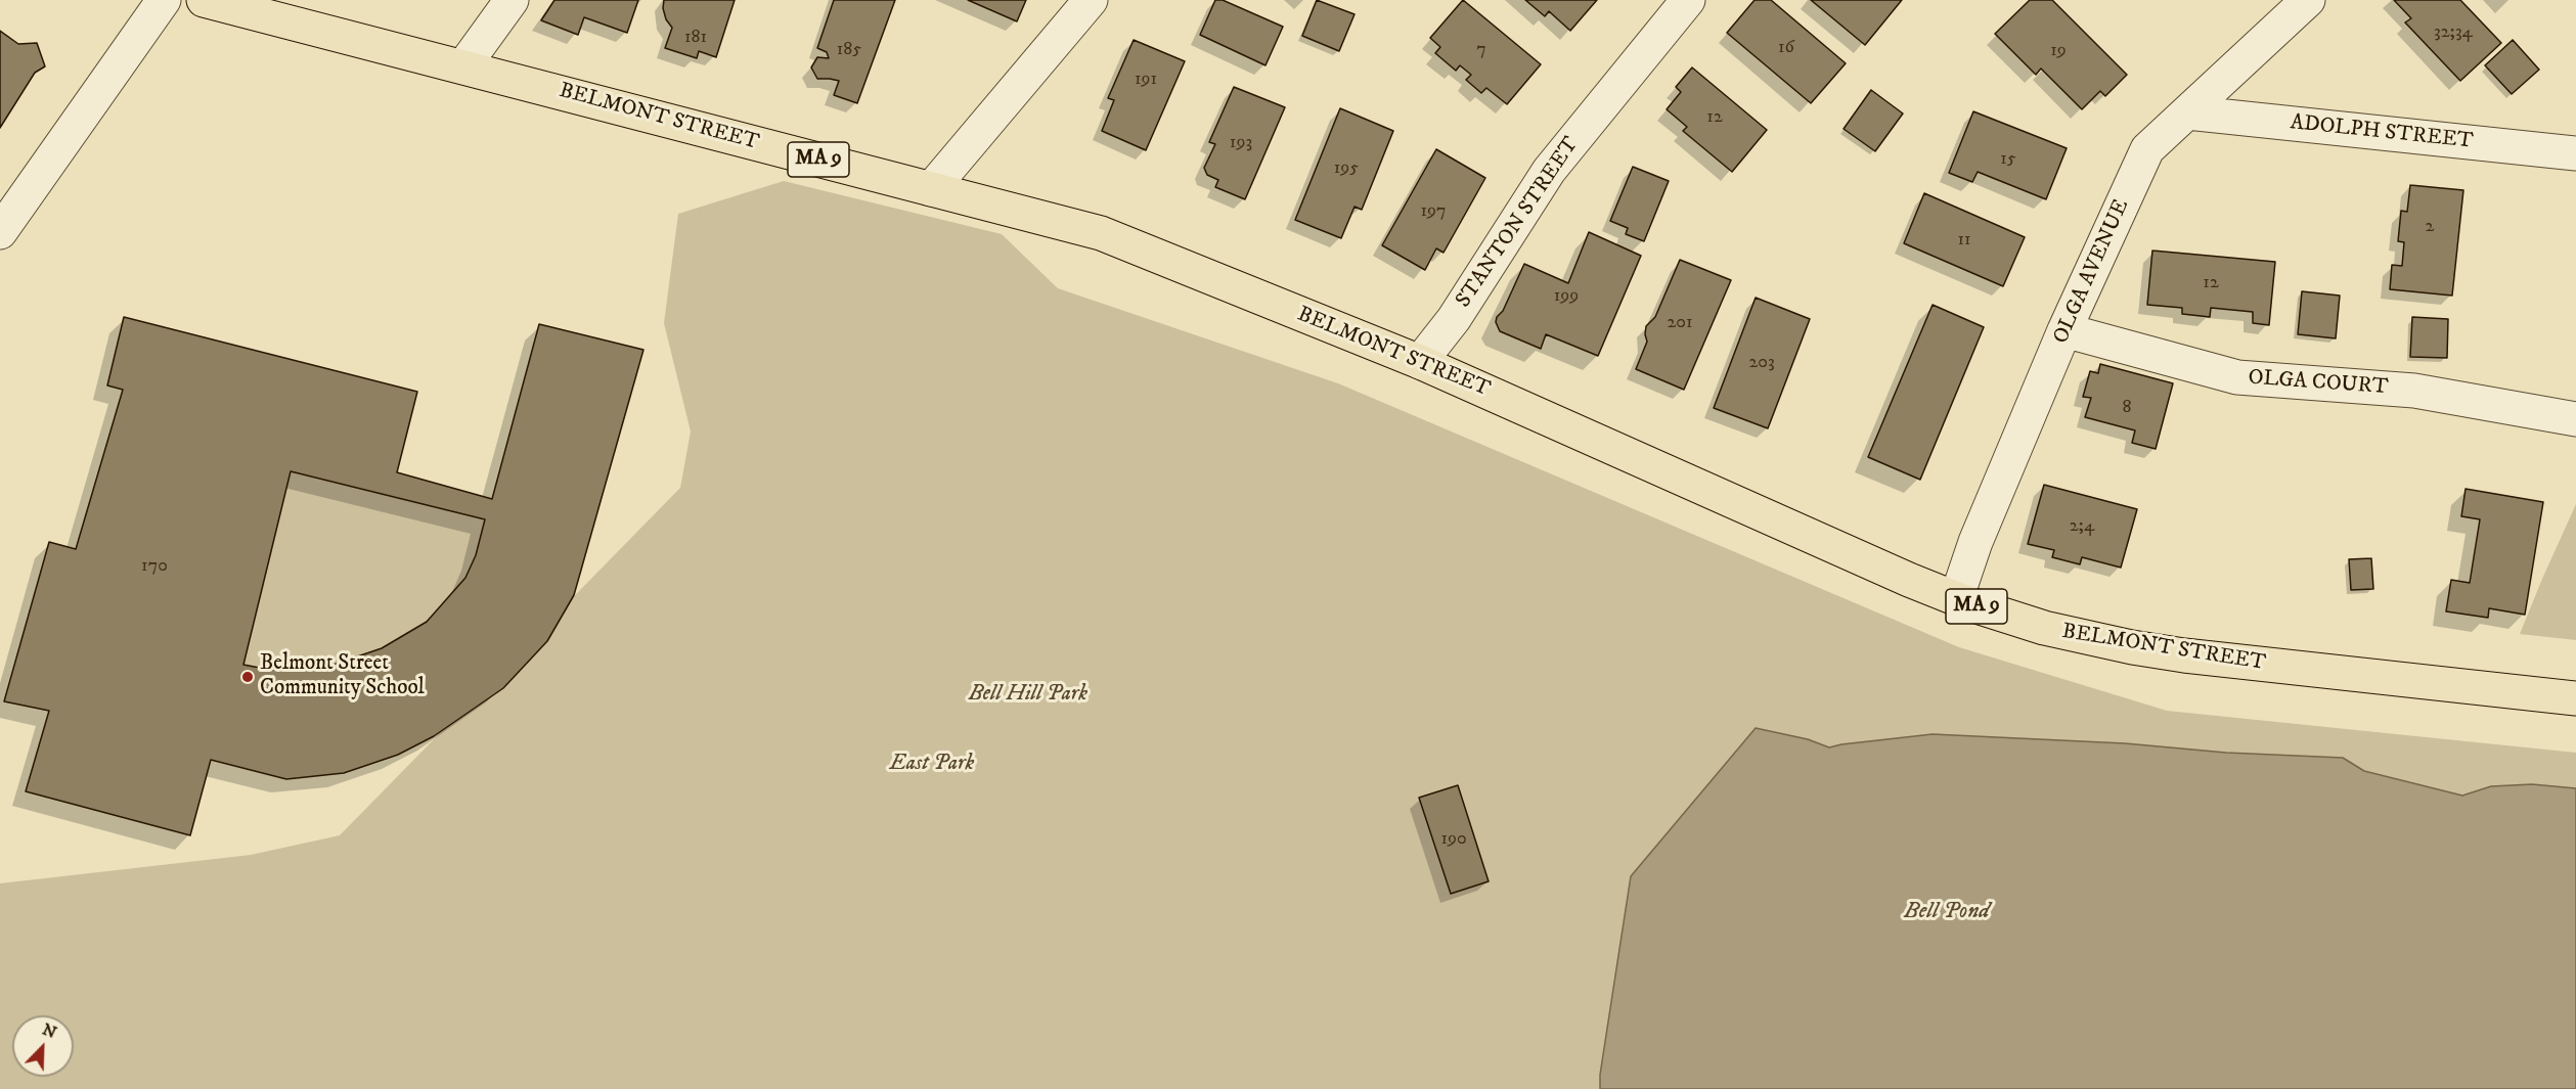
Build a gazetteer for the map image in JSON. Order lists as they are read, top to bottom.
{
  "streets": {
    "highway": ["BELMONT STREET", "MA 9"],
    "street": [
      "ADOLPH STREET",
      "STANTON STREET",
      "OLGA AVENUE",
      "OLGA COURT"
    ]
  },
  "crossings": [
    ["BELMONT STREET", "STANTON STREET"],
    ["BELMONT STREET", "OLGA AVENUE"],
    ["ADOLPH STREET", "OLGA AVENUE"],
    ["OLGA AVENUE", "OLGA COURT"]
  ],
  "water": ["Bell Pond"],
  "parks": ["Bell Hill Park", "East Park"],
  "places": ["Belmont Street Community School"],
  "house_numbers": [
    "32;34",
    "181",
    "16",
    "185",
    "7",
    "19",
    "191",
    "12",
    "193",
    "15",
    "195",
    "197",
    "2",
    "11",
    "12",
    "199",
    "201",
    "203",
    "8",
    "2;4",
    "170",
    "190"
  ],
  "north": "top right"
}
